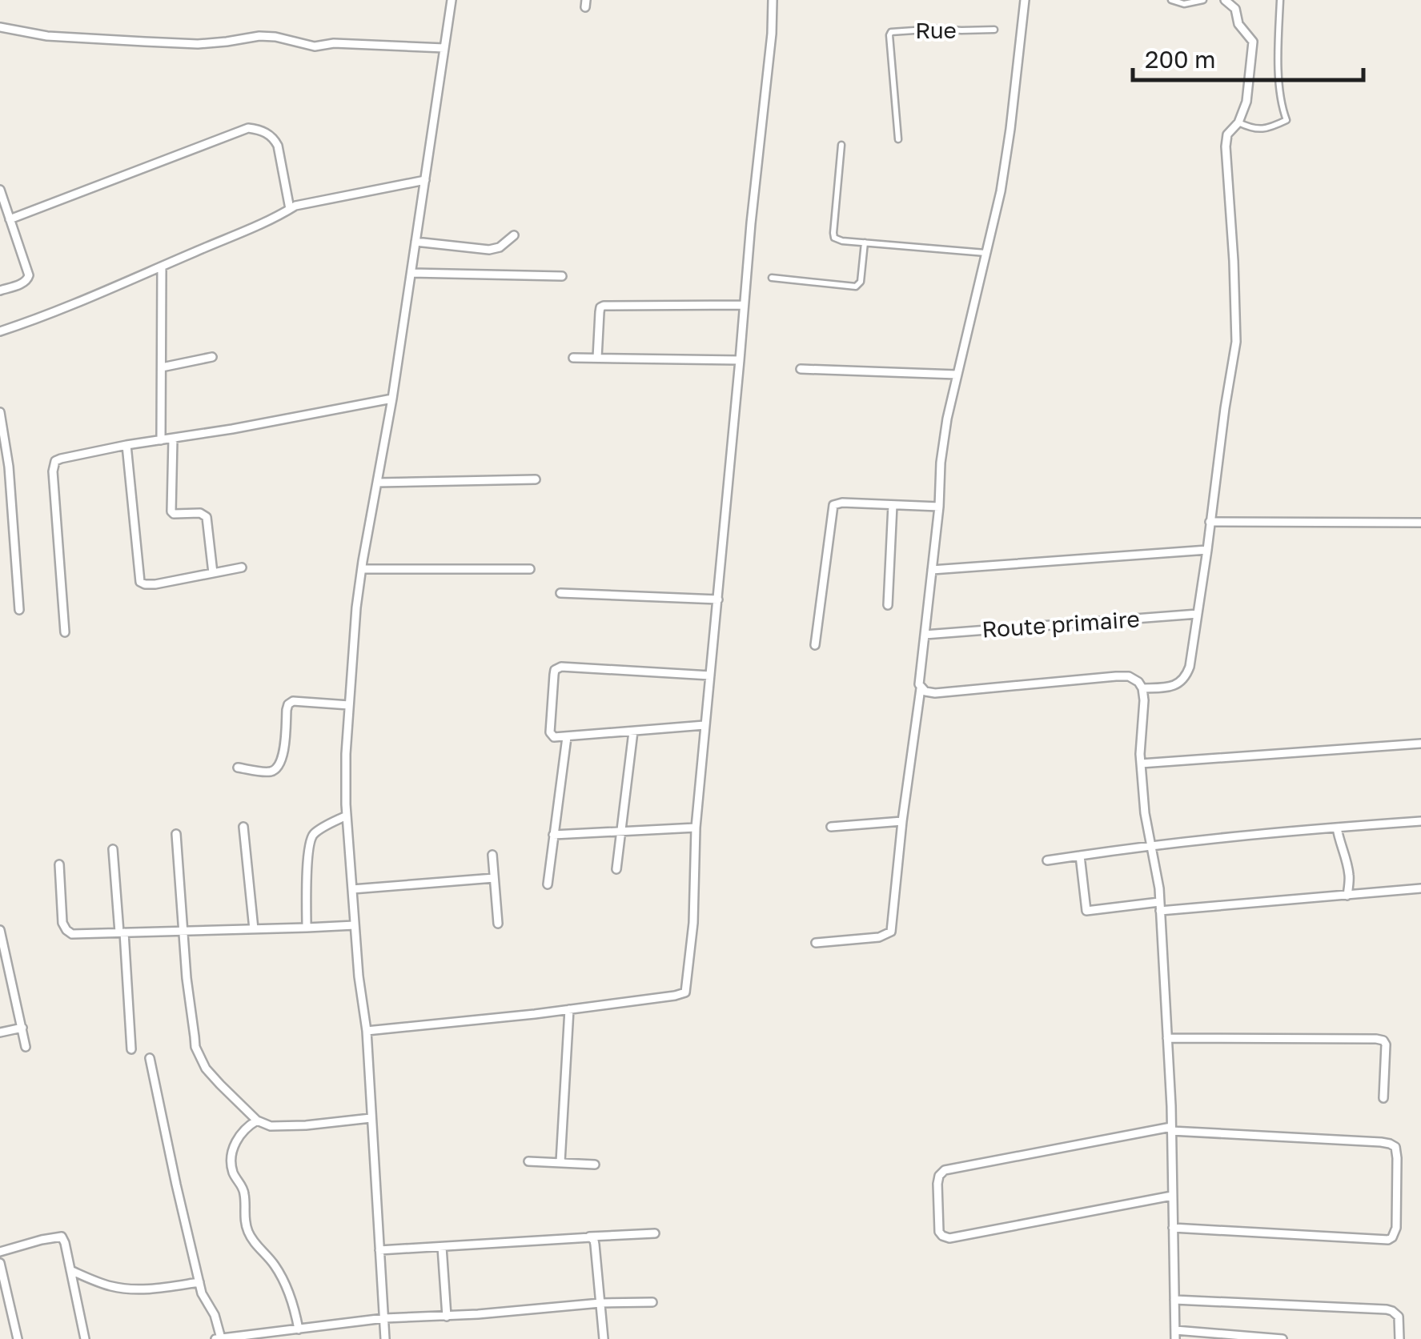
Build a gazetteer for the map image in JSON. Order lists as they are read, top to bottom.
{
  "streets": {
    "street": ["Rue", "Route primaire"]
  },
  "scale_bar": "200 m"
}
